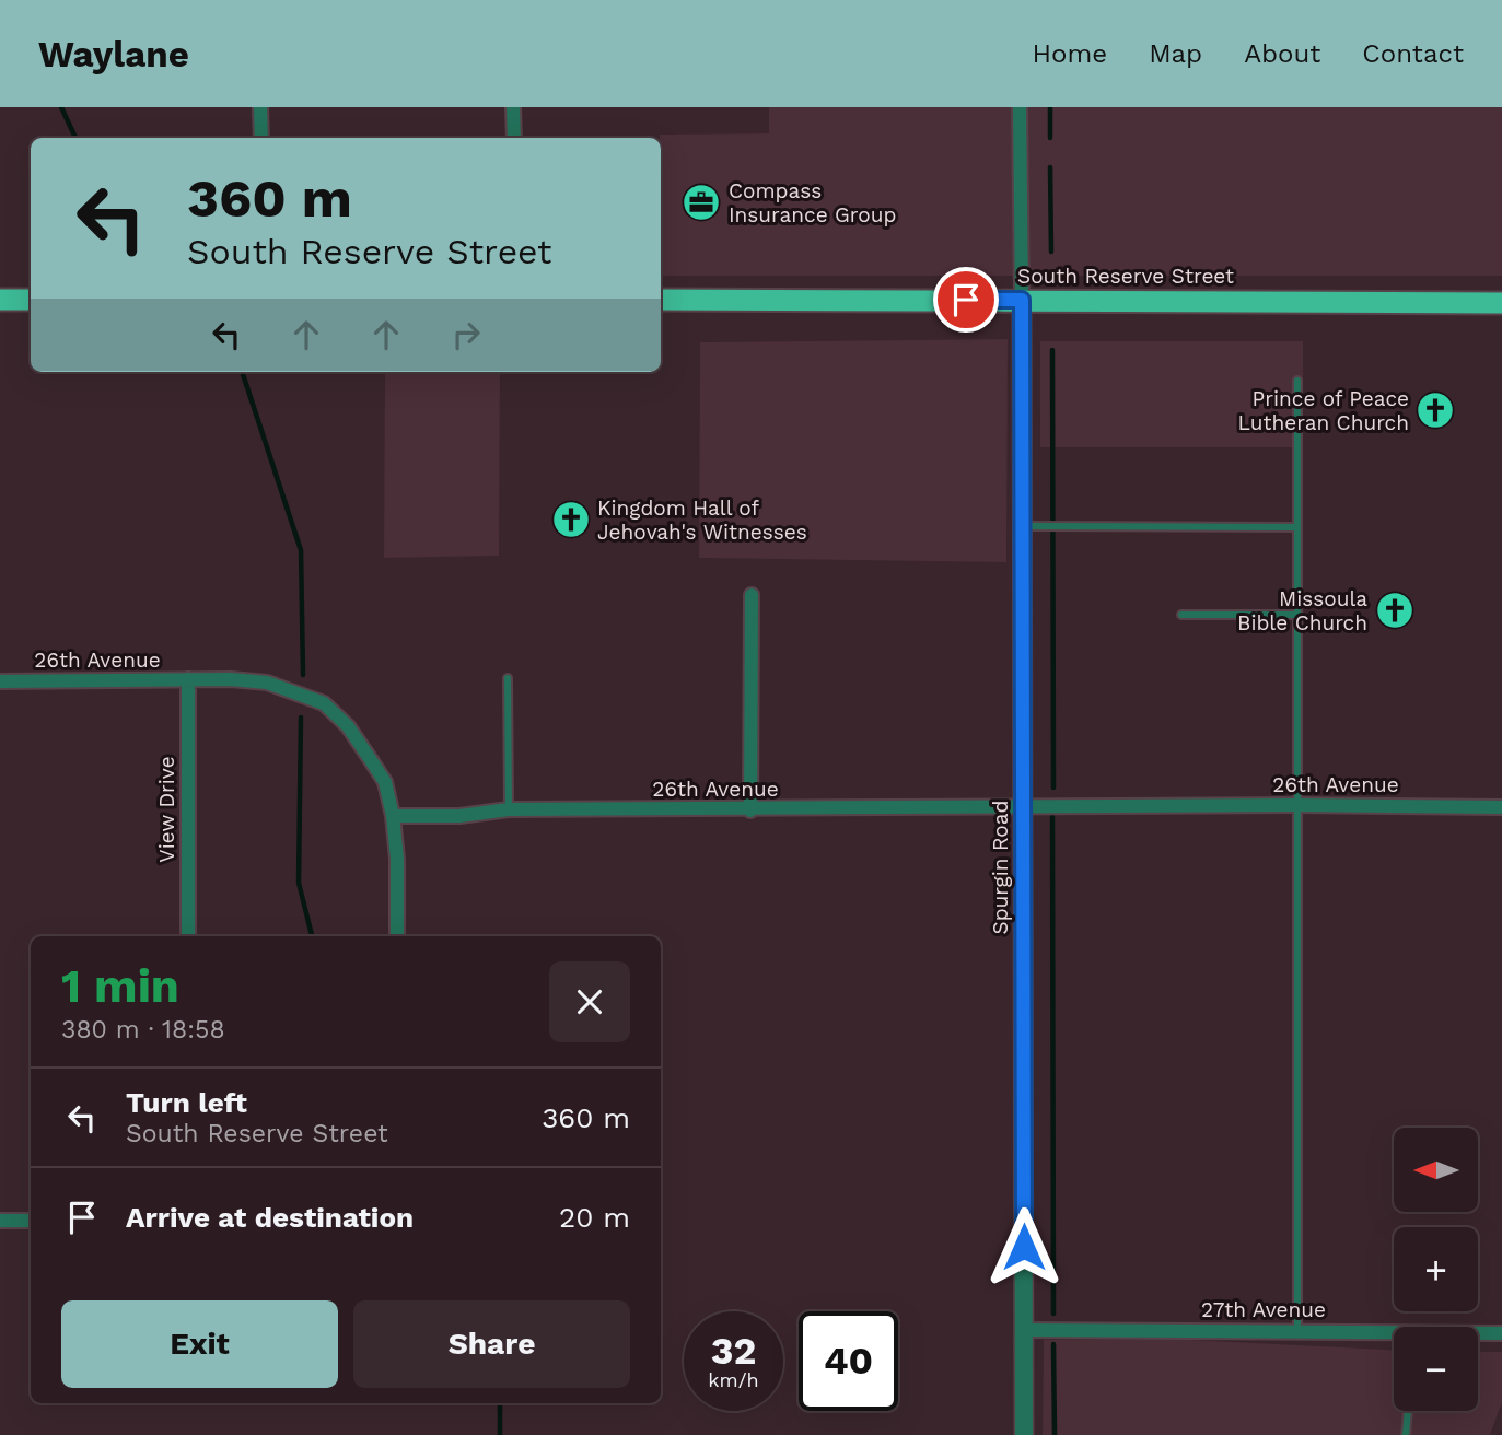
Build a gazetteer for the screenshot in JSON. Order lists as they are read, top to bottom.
{
  "streets": {
    "highway": ["South Reserve Street"],
    "street": [
      "26th Avenue",
      "View Drive",
      "Spurgin Road",
      "27th Avenue"
    ]
  },
  "crossings": [
    ["South Reserve Street", "Spurgin Road"],
    ["26th Avenue", "View Drive"],
    ["26th Avenue", "Spurgin Road"],
    ["Spurgin Road", "27th Avenue"]
  ],
  "places": {
    "office": ["Compass Insurance Group"],
    "church": ["Prince of Peace Lutheran Church", "Kingdom Hall of Jehovah's Witnesses", "Missoula Bible Church"]
  },
  "north": "left",
  "page": {
    "header": "Waylane",
    "nav": [
      "Home",
      "Map",
      "About",
      "Contact"
    ],
    "turn": ["360 m", "South Reserve Street"],
    "heading": ["1 min", "380 m · 18:58"],
    "list": [
      {
        "name": "Turn left",
        "note": "South Reserve Street",
        "value": "360 m"
      },
      {
        "name": "Arrive at destination",
        "value": "20 m"
      }
    ],
    "map_buttons": ["+", "−"],
    "buttons": ["Exit", "Share"],
    "speed": "32 km/h",
    "limit": "40"
  }
}
